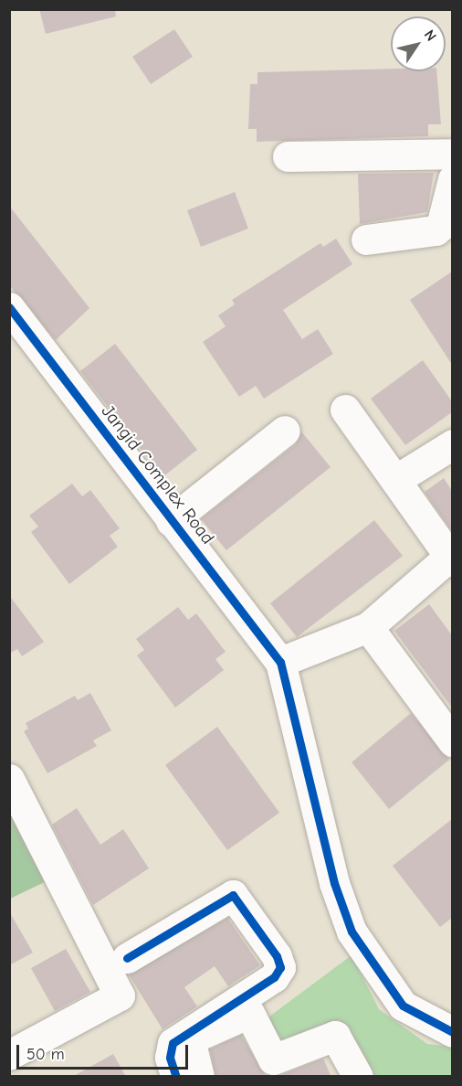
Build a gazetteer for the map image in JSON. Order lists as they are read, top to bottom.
{
  "streets": {
    "street": ["Jangid Complex Road"]
  },
  "scale_bar": "50 m",
  "north": "top right"
}
